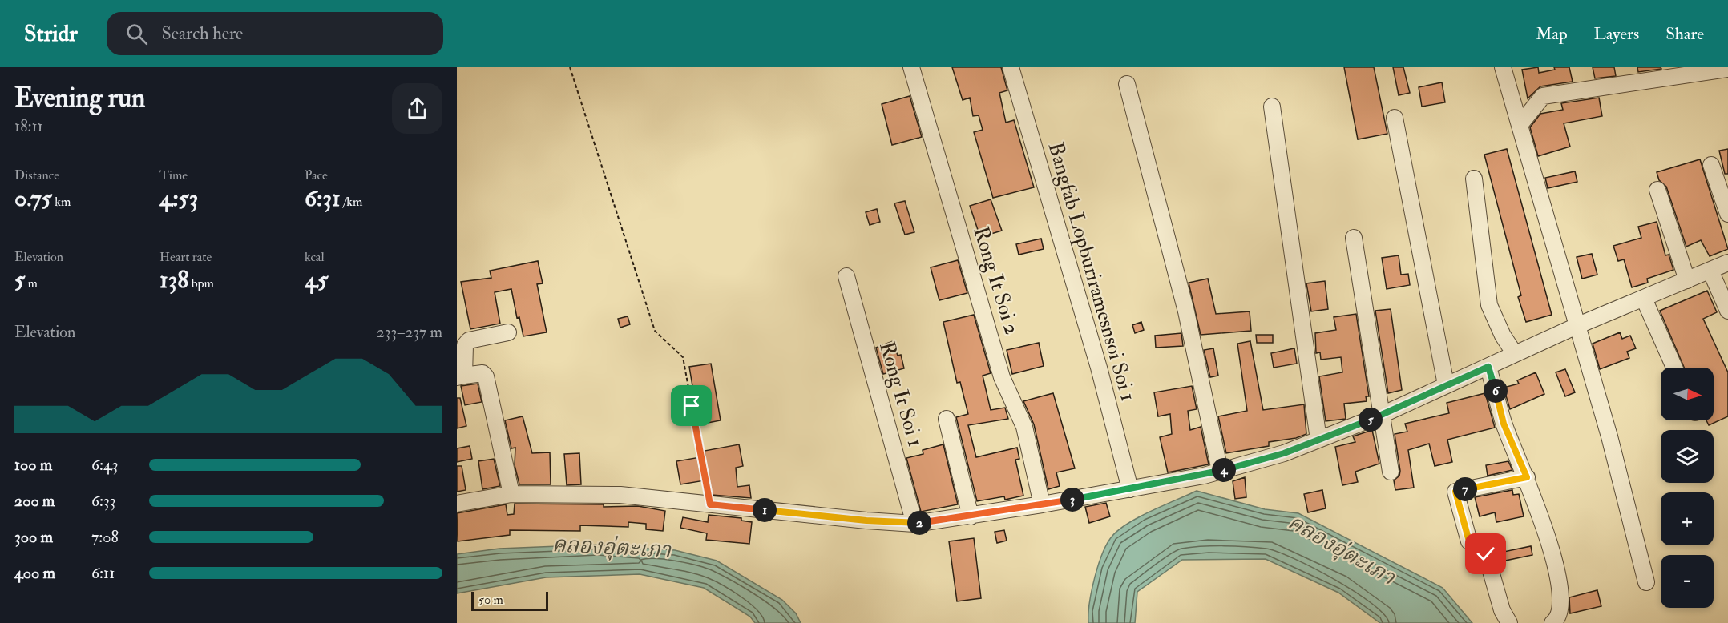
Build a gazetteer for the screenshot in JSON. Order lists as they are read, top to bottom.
{
  "streets": {
    "street": ["Bangfab Lopburiramesnsoi Soi 1", "Rong It Soi 2", "Rong It Soi 1"]
  },
  "water": ["คลองอุ่ตะเภา"],
  "scale_bar": "50 m",
  "north": "right",
  "page": {
    "header": "Stridr",
    "search": "Search here",
    "nav": ["Map", "Layers", "Share"],
    "heading": ["Evening run", "18:11"],
    "stats": [
      ["Distance", "0.75 km"],
      ["Time", "4:53"],
      ["Pace", "6:31 /km"],
      ["Elevation", "5 m"],
      ["Heart rate", "138 bpm"],
      ["kcal", "45"]
    ],
    "chart": ["Elevation", "233–237 m"],
    "map_buttons": ["+", "−"],
    "pins": [
      "6",
      "5",
      "4",
      "7",
      "3",
      "1",
      "2"
    ],
    "list": [
      {
        "name": "100 m",
        "note": "6:43"
      },
      {
        "name": "200 m",
        "note": "6:33"
      },
      {
        "name": "300 m",
        "note": "7:08"
      },
      {
        "name": "400 m",
        "note": "6:11"
      }
    ],
    "scale": "50 m"
  }
}
